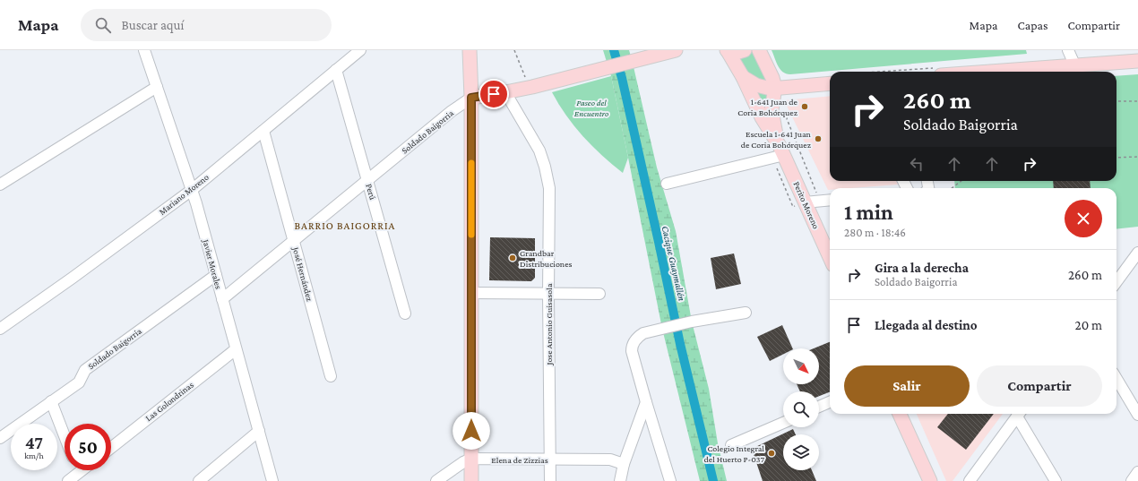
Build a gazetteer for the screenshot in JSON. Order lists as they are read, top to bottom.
{
  "streets": {
    "main road": ["Soldado Baigorria", "Perito Moreno"],
    "street": [
      "Perú",
      "Mariano Moreno",
      "Javier Morales",
      "José Hernández",
      "Jose Antonio Guisasola",
      "Las Golondrinas",
      "Elena de Zizzias"
    ]
  },
  "crossings": [
    ["Soldado Baigorria", "Perú"],
    ["Soldado Baigorria", "Javier Morales"],
    ["Soldado Baigorria", "José Hernández"],
    ["Soldado Baigorria", "Jose Antonio Guisasola"],
    ["Perú", "Mariano Moreno"],
    ["Mariano Moreno", "Javier Morales"],
    ["Mariano Moreno", "José Hernández"],
    ["Javier Morales", "Las Golondrinas"],
    ["Jose Antonio Guisasola", "Elena de Zizzias"]
  ],
  "districts": ["BARRIO BAIGORRIA"],
  "water": ["Cacique Guaymallén"],
  "parks": ["Paseo del Encuentro"],
  "places": [
    "1-641 Juan de Coria Bohórquez",
    "Escuela 1-641 Juan de Coria Bohórquez",
    "Grandbar Distribuciones",
    "Colegio Integral del Huerto P-037"
  ],
  "north": "bottom right",
  "page": {
    "header": "Mapa",
    "search": "Buscar aquí",
    "nav": ["Mapa", "Capas", "Compartir"],
    "turn": ["260 m", "Soldado Baigorria"],
    "heading": ["1 min", "280 m · 18:46"],
    "list": [
      {
        "name": "Gira a la derecha",
        "note": "Soldado Baigorria",
        "value": "260 m"
      },
      {
        "name": "Llegada al destino",
        "value": "20 m"
      }
    ],
    "buttons": ["Salir", "Compartir"],
    "speed": "47 km/h",
    "limit": "50"
  }
}
